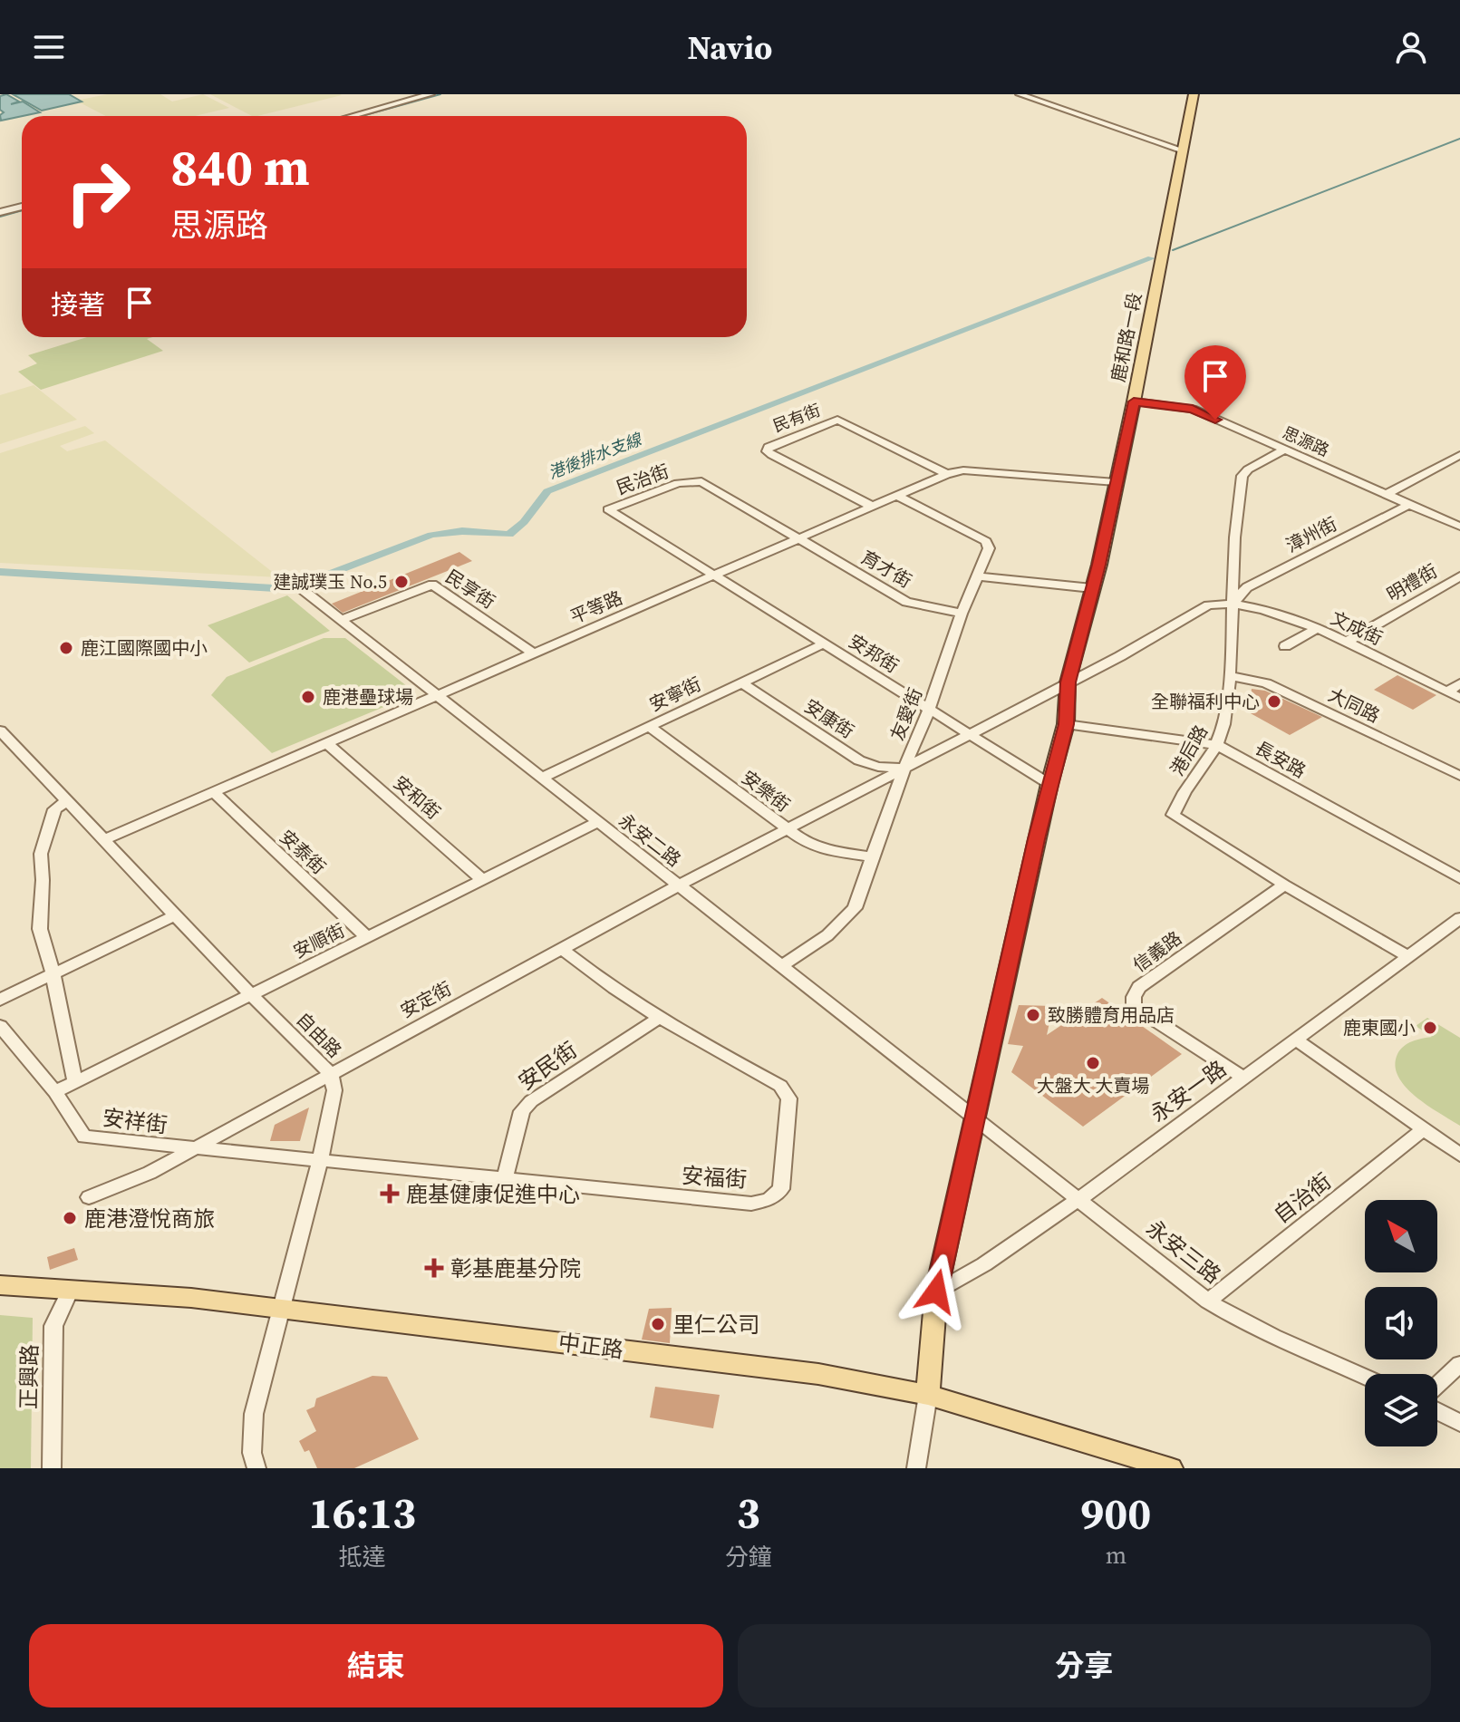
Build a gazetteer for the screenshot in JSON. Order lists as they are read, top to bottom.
{
  "streets": {
    "main road": ["鹿和路一段", "中正路"],
    "street": [
      "民有街",
      "思源路",
      "民治街",
      "漳州街",
      "育才街",
      "明禮街",
      "民享街",
      "平等路",
      "文成街",
      "安邦街",
      "安寧街",
      "大同路",
      "友愛街",
      "安康街",
      "港后路",
      "長安路",
      "安樂街",
      "安和街",
      "永安二路",
      "安泰街",
      "安順街",
      "信義路",
      "安定街",
      "自由路",
      "安民街",
      "永安一路",
      "安祥街",
      "安福街",
      "自治街",
      "永安三路",
      "正興路"
    ]
  },
  "crossings": [
    ["鹿和路一段", "思源路"],
    ["鹿和路一段", "平等路"],
    ["鹿和路一段", "安邦街"],
    ["鹿和路一段", "長安路"],
    ["鹿和路一段", "永安二路"],
    ["鹿和路一段", "安定街"],
    ["鹿和路一段", "永安一路"],
    ["鹿和路一段", "永安三路"],
    ["鹿和路一段", "中正路"],
    ["民有街", "平等路"],
    ["思源路", "漳州街"],
    ["思源路", "港后路"],
    ["民治街", "育才街"],
    ["民治街", "平等路"],
    ["民治街", "安邦街"],
    ["漳州街", "文成街"],
    ["漳州街", "港后路"],
    ["漳州街", "安定街"],
    ["育才街", "平等路"],
    ["育才街", "友愛街"],
    ["明禮街", "文成街"],
    ["民享街", "平等路"],
    ["民享街", "永安二路"],
    ["平等路", "安邦街"],
    ["平等路", "友愛街"],
    ["平等路", "安和街"],
    ["平等路", "永安二路"],
    ["平等路", "安泰街"],
    ["平等路", "自由路"],
    ["文成街", "港后路"],
    ["文成街", "安定街"],
    ["安邦街", "安寧街"],
    ["安邦街", "友愛街"],
    ["安邦街", "安定街"],
    ["安寧街", "安康街"],
    ["安寧街", "安樂街"],
    ["安寧街", "永安二路"],
    ["大同路", "港后路"],
    ["友愛街", "安康街"],
    ["友愛街", "安樂街"],
    ["友愛街", "永安二路"],
    ["友愛街", "安定街"],
    ["安康街", "安定街"],
    ["港后路", "長安路"],
    ["港后路", "信義路"],
    ["港后路", "安定街"],
    ["港后路", "永安一路"],
    ["安樂街", "安定街"],
    ["安和街", "安順街"],
    ["永安二路", "安順街"],
    ["永安二路", "安定街"],
    ["永安二路", "永安三路"],
    ["安泰街", "安順街"],
    ["安順街", "自由路"],
    ["安順街", "安祥街"],
    ["信義路", "永安一路"],
    ["安定街", "自由路"],
    ["安定街", "安祥街"],
    ["安定街", "安福街"],
    ["自由路", "安祥街"],
    ["自由路", "安福街"],
    ["自由路", "中正路"],
    ["安民街", "安福街"],
    ["永安一路", "永安三路"],
    ["安祥街", "安福街"],
    ["自治街", "永安三路"],
    ["中正路", "正興路"]
  ],
  "water": ["港後排水支線"],
  "places": {
    "other": [
      "建誠璞玉 No.5",
      "鹿江國際國中小",
      "鹿港壘球場",
      "全聯福利中心",
      "致勝體育用品店",
      "鹿東國小",
      "大盤大 大賣場",
      "鹿港澄悅商旅",
      "里仁公司"
    ],
    "health": ["鹿基健康促進中心", "彰基鹿基分院"]
  },
  "north": "top left",
  "page": {
    "header": "Navio",
    "turn": ["840 m", "思源路"],
    "then": "接著",
    "eta": [
      "16:13",
      "抵達",
      "3",
      "分鐘",
      "900",
      "m"
    ],
    "buttons": ["結束", "分享"]
  }
}
